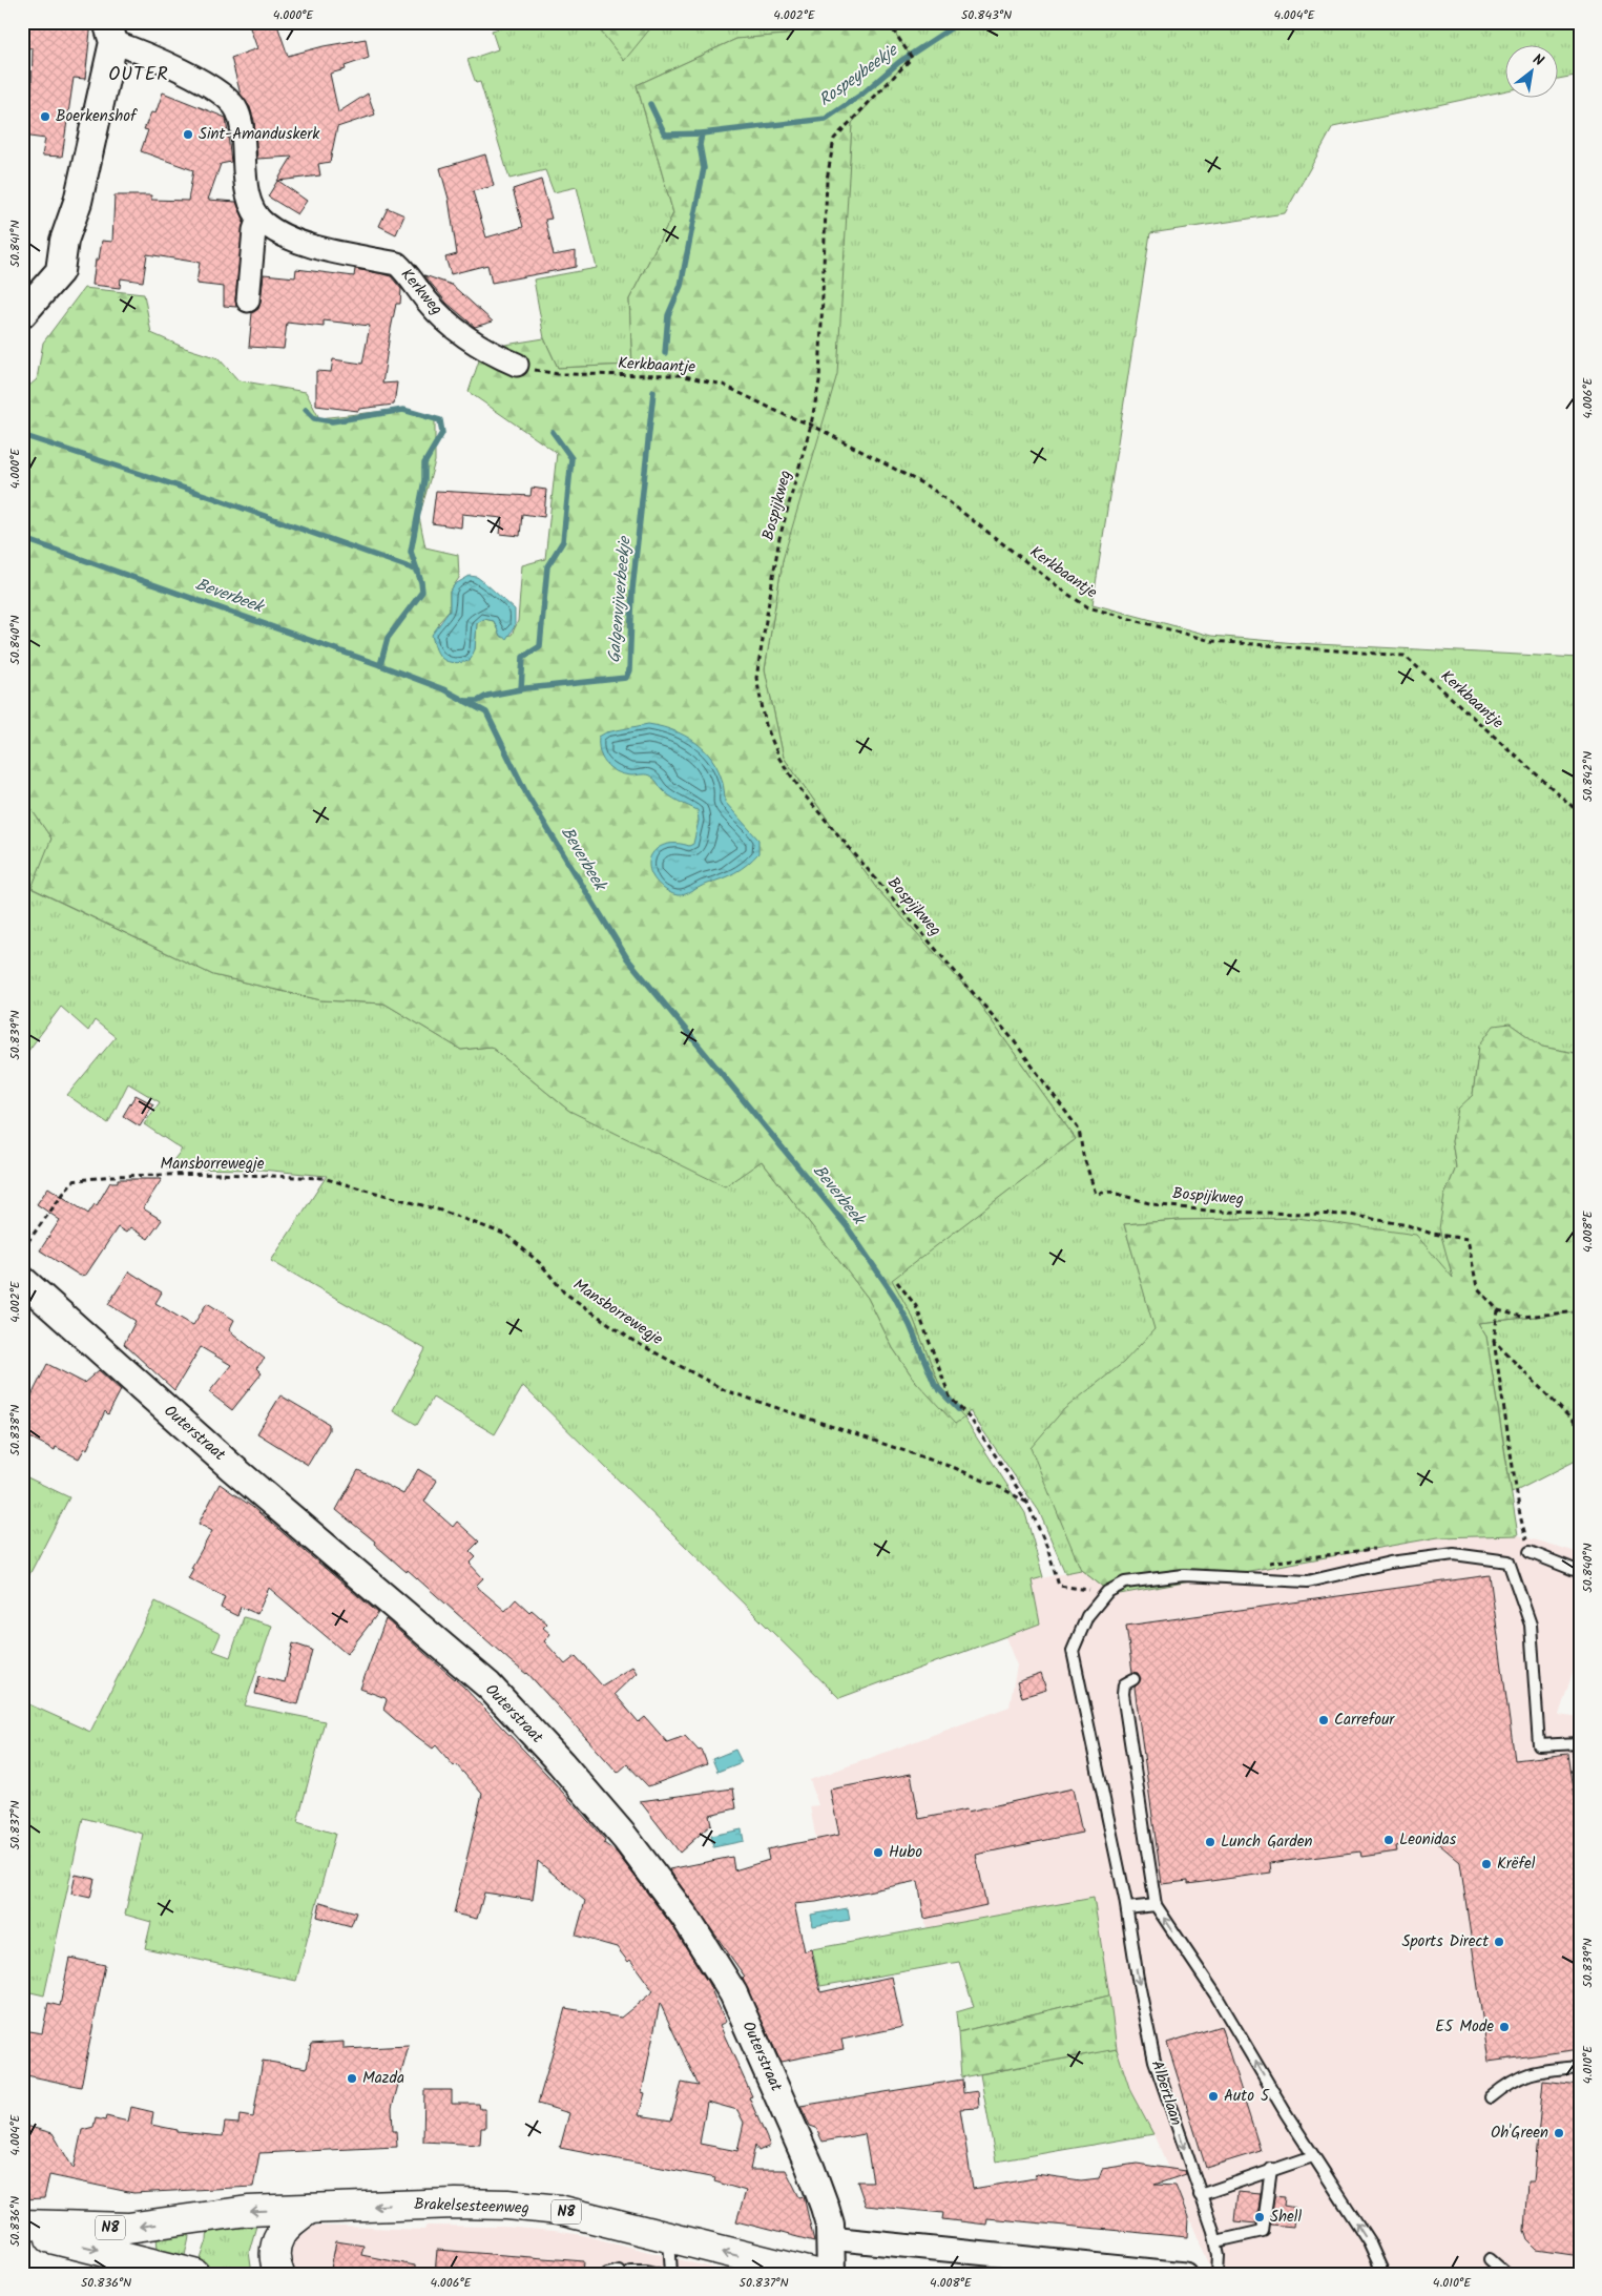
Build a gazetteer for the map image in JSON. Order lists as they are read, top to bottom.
{
  "streets": {
    "main road": ["Brakelsesteenweg", "N8"],
    "street": ["Kerkweg", "Outerstraat"],
    "lane": ["Albertlaan"],
    "path": ["Kerkbaantje", "Bospijkweg", "Mansborrewegje"]
  },
  "crossings": [
    ["Kerkweg", "Kerkbaantje"],
    ["Kerkbaantje", "Bospijkweg"]
  ],
  "one_way": ["Brakelsesteenweg"],
  "districts": ["OUTER"],
  "water": ["Rospeybeekje", "Beverbeek", "Galgenvijverbeekje"],
  "places": [
    "Boerkenshof",
    "Sint-Amanduskerk",
    "Carrefour",
    "Leonidas",
    "Lunch Garden",
    "Hubo",
    "Krëfel",
    "Sports Direct",
    "E5 Mode",
    "Mazda",
    "Auto 5",
    "Oh'Green",
    "Shell"
  ],
  "north": "top right",
  "coordinates": [
    "4.000°E",
    "4.002°E",
    "50.843°N",
    "4.004°E",
    "50.841°N",
    "4.006°E",
    "50.840°N",
    "50.842°N",
    "50.839°N",
    "4.008°E",
    "50.838°N",
    "50.837°N",
    "4.010°E",
    "50.836°N"
  ]
}
